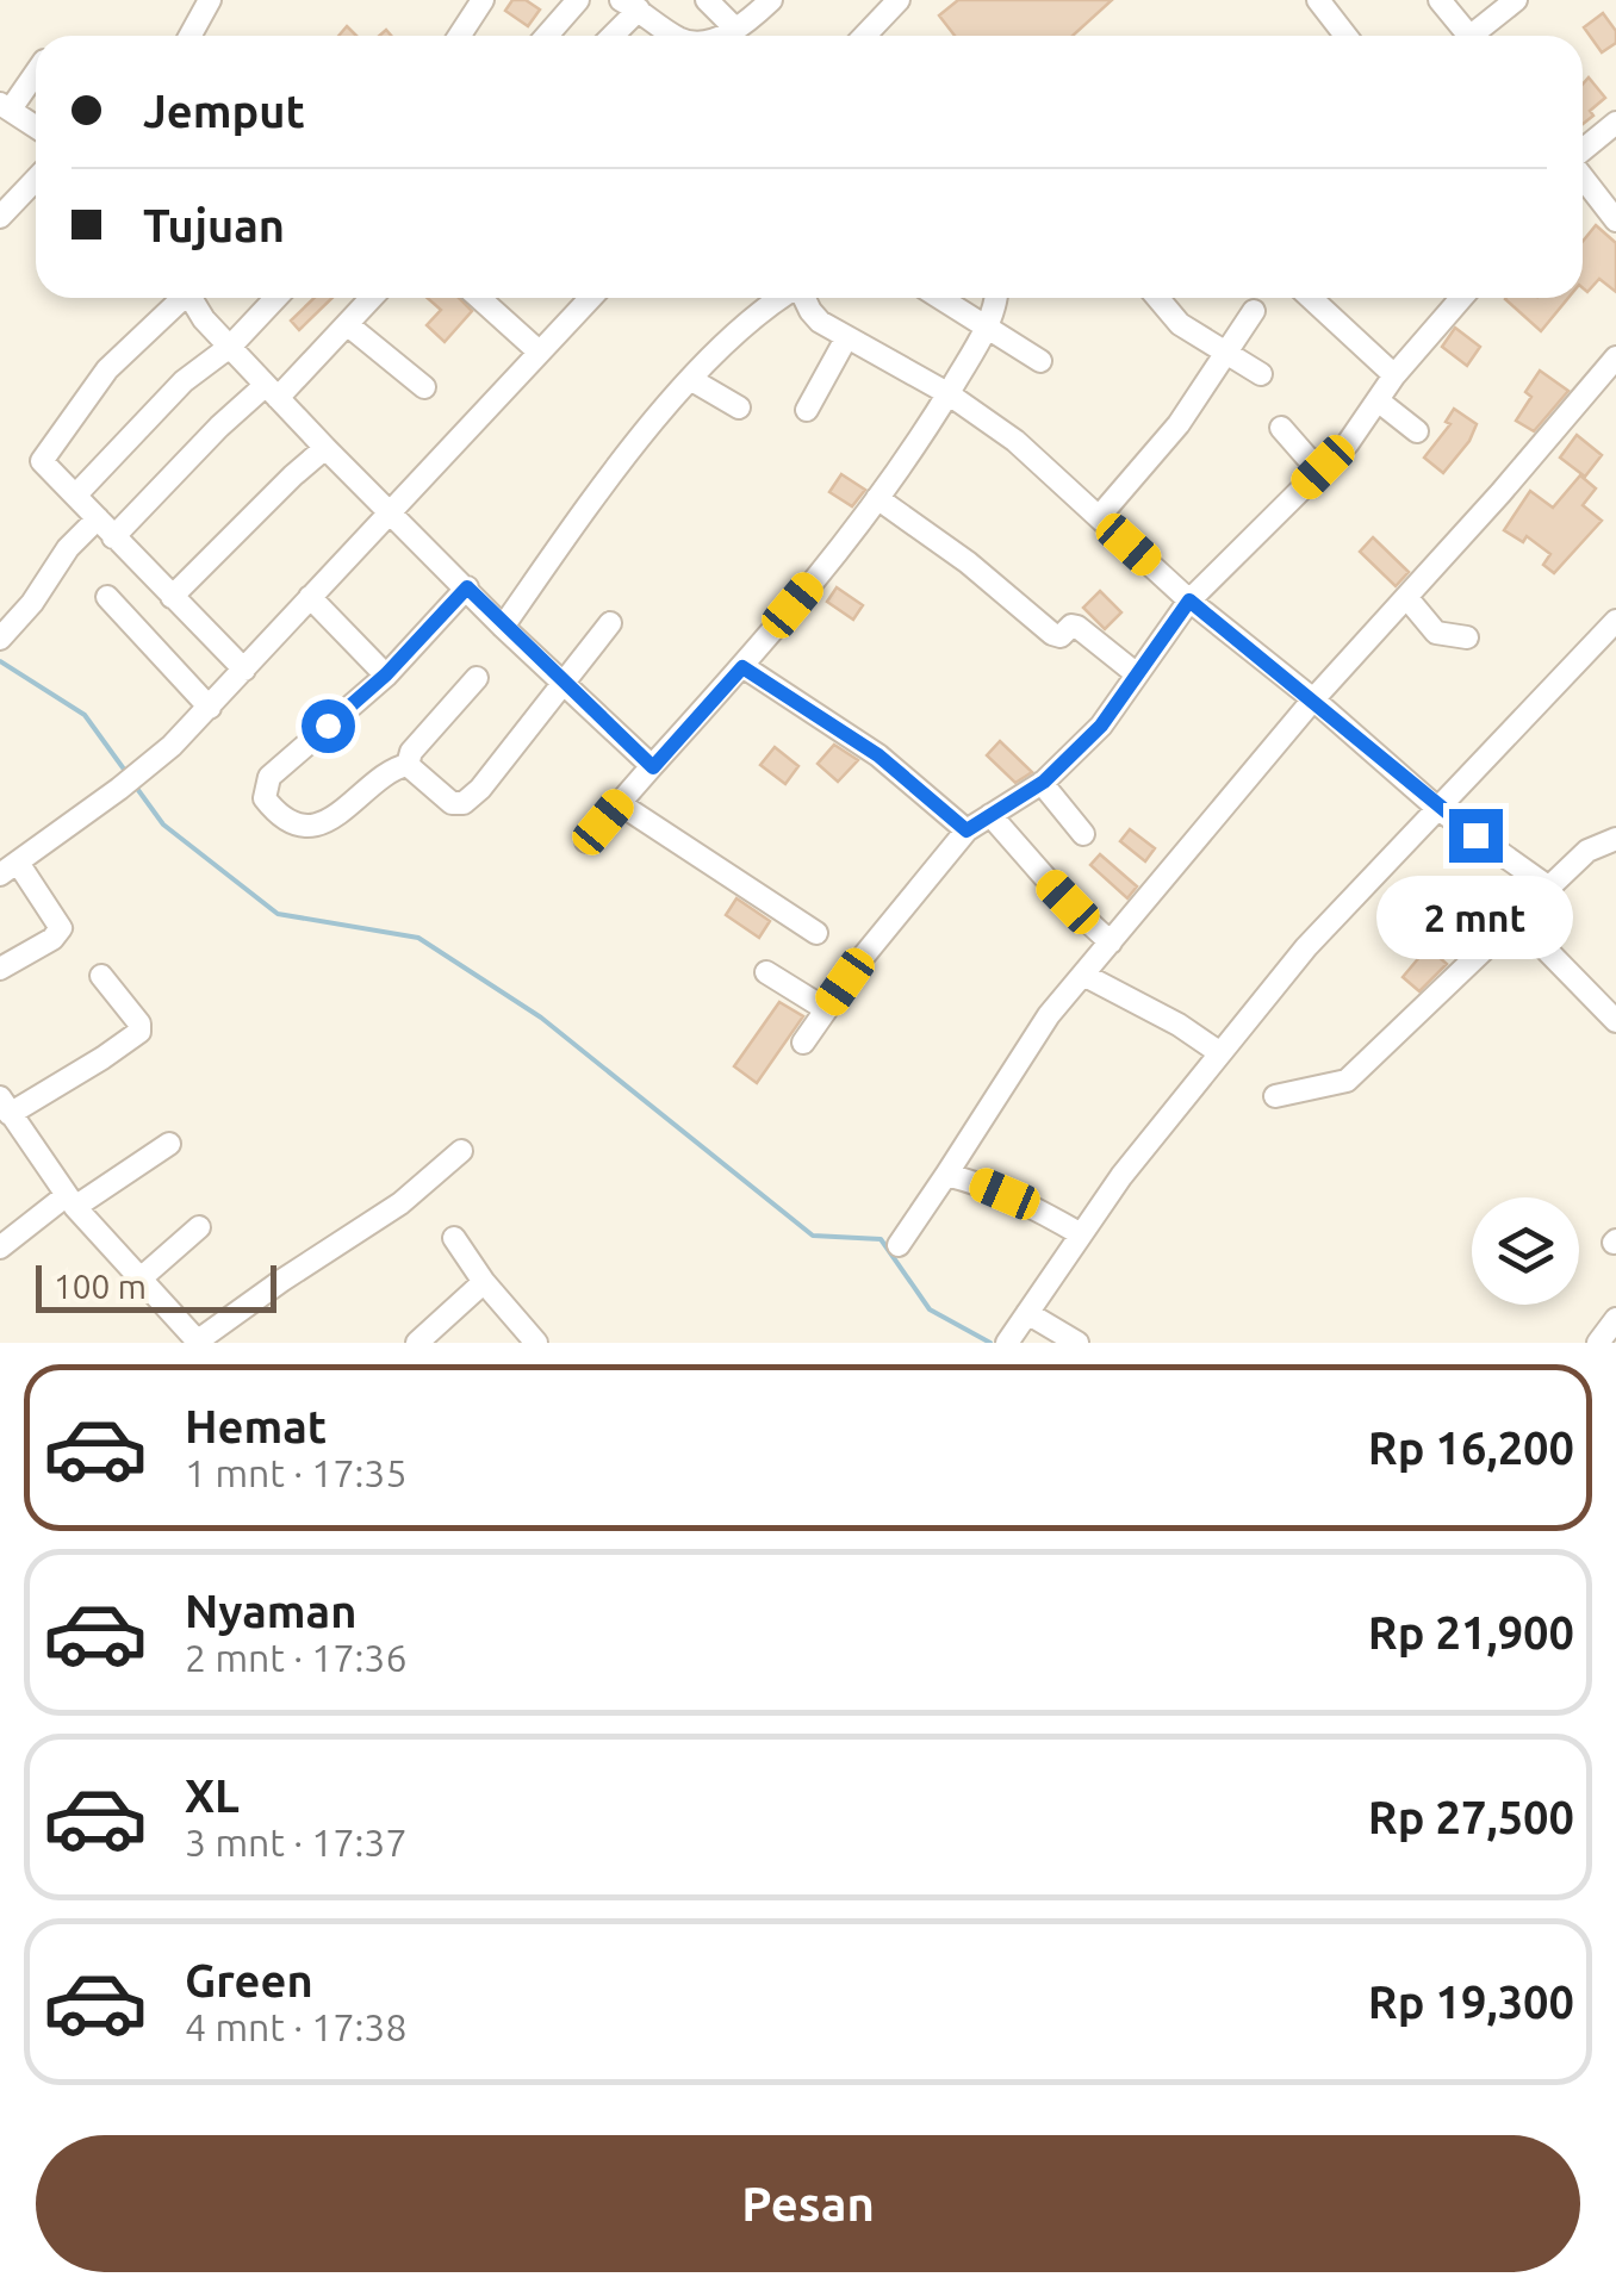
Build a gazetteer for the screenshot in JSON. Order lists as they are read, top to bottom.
{
  "scale_bar": "100 m",
  "page": {
    "banner": ["Jemput", "Tujuan"],
    "bubble": "2 mnt",
    "scale": "100 m",
    "list": [
      {
        "name": "Hemat",
        "note": "1 mnt · 17:35",
        "value": "Rp 16,200"
      },
      {
        "name": "Nyaman",
        "note": "2 mnt · 17:36",
        "value": "Rp 21,900"
      },
      {
        "name": "XL",
        "note": "3 mnt · 17:37",
        "value": "Rp 27,500"
      },
      {
        "name": "Green",
        "note": "4 mnt · 17:38",
        "value": "Rp 19,300"
      }
    ],
    "buttons": "Pesan"
  }
}
